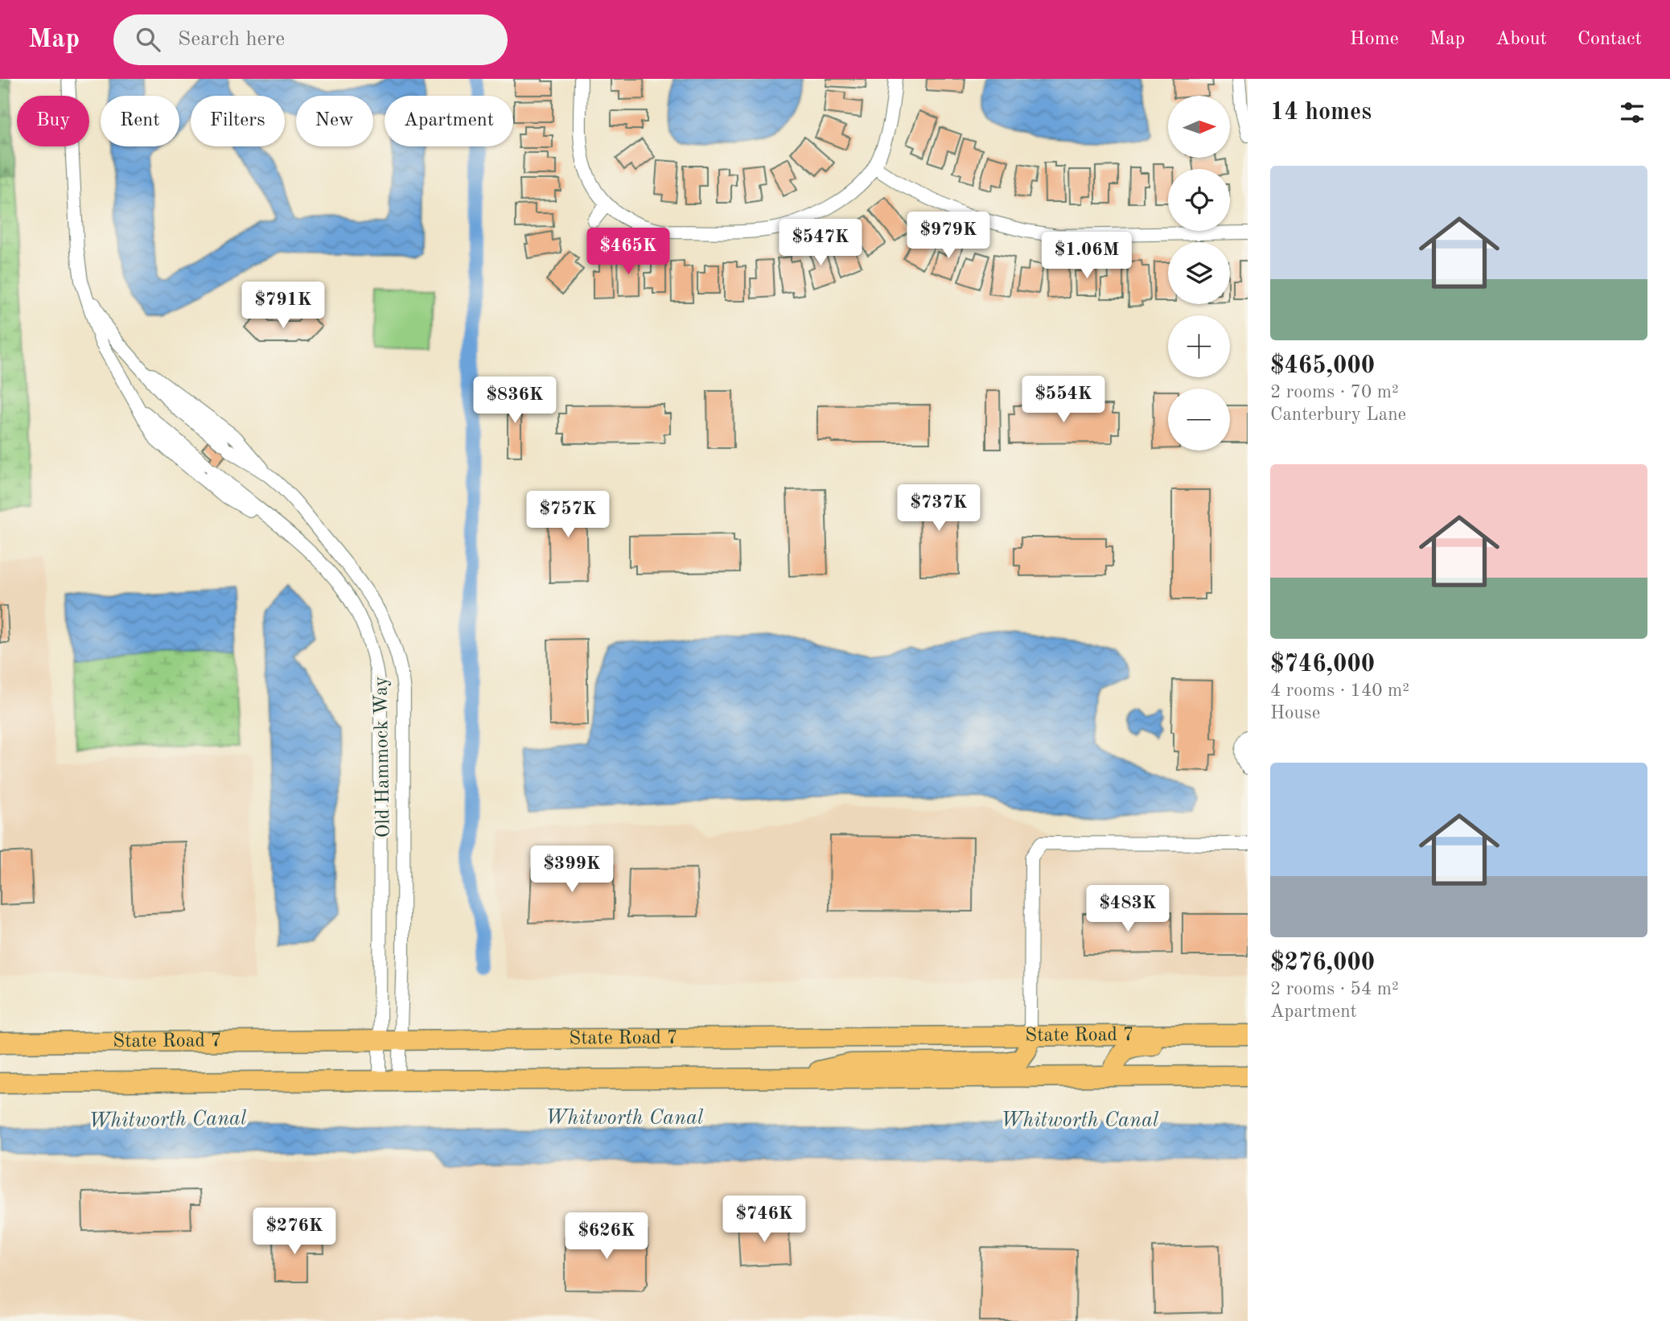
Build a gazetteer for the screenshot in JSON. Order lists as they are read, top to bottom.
{
  "streets": {
    "main road": ["State Road 7"],
    "street": ["Old Hammock Way"]
  },
  "crossings": [
    ["Old Hammock Way", "State Road 7"]
  ],
  "water": ["Whitworth Canal"],
  "north": "right",
  "page": {
    "header": "Map",
    "search": "Search here",
    "nav": [
      "Home",
      "Map",
      "About",
      "Contact"
    ],
    "heading": "14 homes",
    "map_buttons": ["+", "−"],
    "chip": [
      "Buy",
      "Rent",
      "Filters",
      "New",
      "Apartment"
    ],
    "list": [
      {
        "name": "$465,000",
        "note": "2 rooms · 70 m² · Canterbury Lane"
      },
      {
        "name": "$746,000",
        "note": "4 rooms · 140 m² · House"
      },
      {
        "name": "$276,000",
        "note": "2 rooms · 54 m² · Apartment"
      }
    ],
    "price": [
      "$979K",
      "$547K",
      "$465K",
      "$1.06M",
      "$791K",
      "$554K",
      "$836K",
      "$737K",
      "$757K",
      "$399K",
      "$483K",
      "$746K",
      "$276K",
      "$626K"
    ]
  }
}
